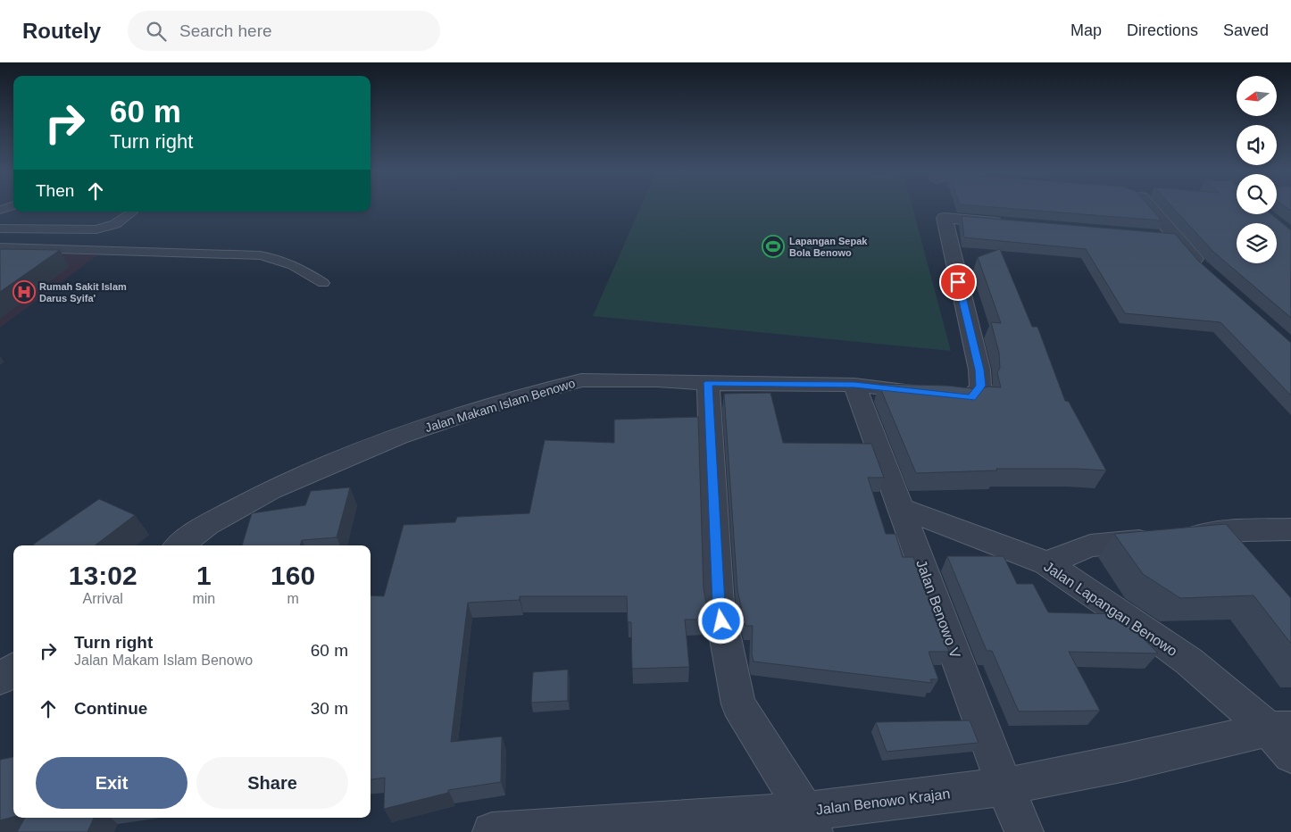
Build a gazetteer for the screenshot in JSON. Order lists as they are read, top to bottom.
{
  "streets": {
    "street": [
      "Jalan Makam Islam Benowo",
      "Jalan Benowo V",
      "Jalan Lapangan Benowo",
      "Jalan Benowo Krajan"
    ]
  },
  "crossings": [
    ["Jalan Makam Islam Benowo", "Jalan Benowo V"],
    ["Jalan Benowo V", "Jalan Lapangan Benowo"],
    ["Jalan Benowo V", "Jalan Benowo Krajan"],
    ["Jalan Lapangan Benowo", "Jalan Benowo Krajan"]
  ],
  "places": {
    "sports": ["Lapangan Sepak Bola Benowo"],
    "hospital": ["Rumah Sakit Islam Darus Syifa'"]
  },
  "north": "left",
  "page": {
    "header": "Routely",
    "search": "Search here",
    "nav": ["Map", "Directions", "Saved"],
    "turn": ["60 m", "Turn right"],
    "then": "Then",
    "eta": [
      "13:02",
      "Arrival",
      "1",
      "min",
      "160",
      "m"
    ],
    "list": [
      {
        "name": "Turn right",
        "note": "Jalan Makam Islam Benowo",
        "value": "60 m"
      },
      {
        "name": "Continue",
        "value": "30 m"
      }
    ],
    "buttons": ["Exit", "Share"]
  }
}
